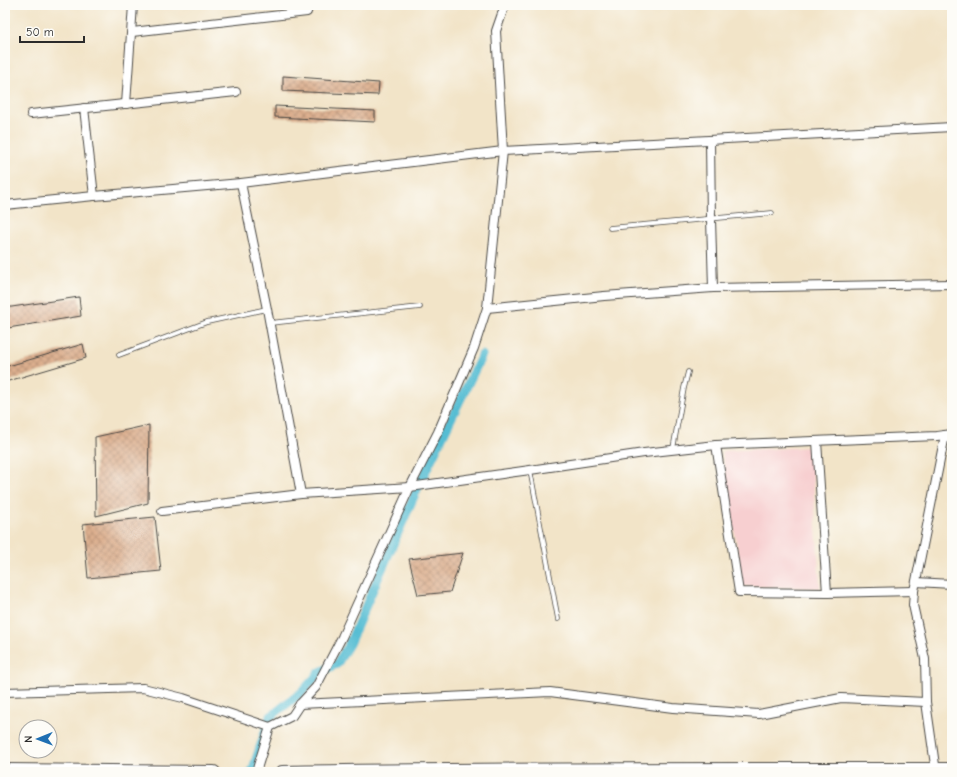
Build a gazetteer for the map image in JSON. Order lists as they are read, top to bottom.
{
  "scale_bar": "50 m",
  "north": "left"
}
